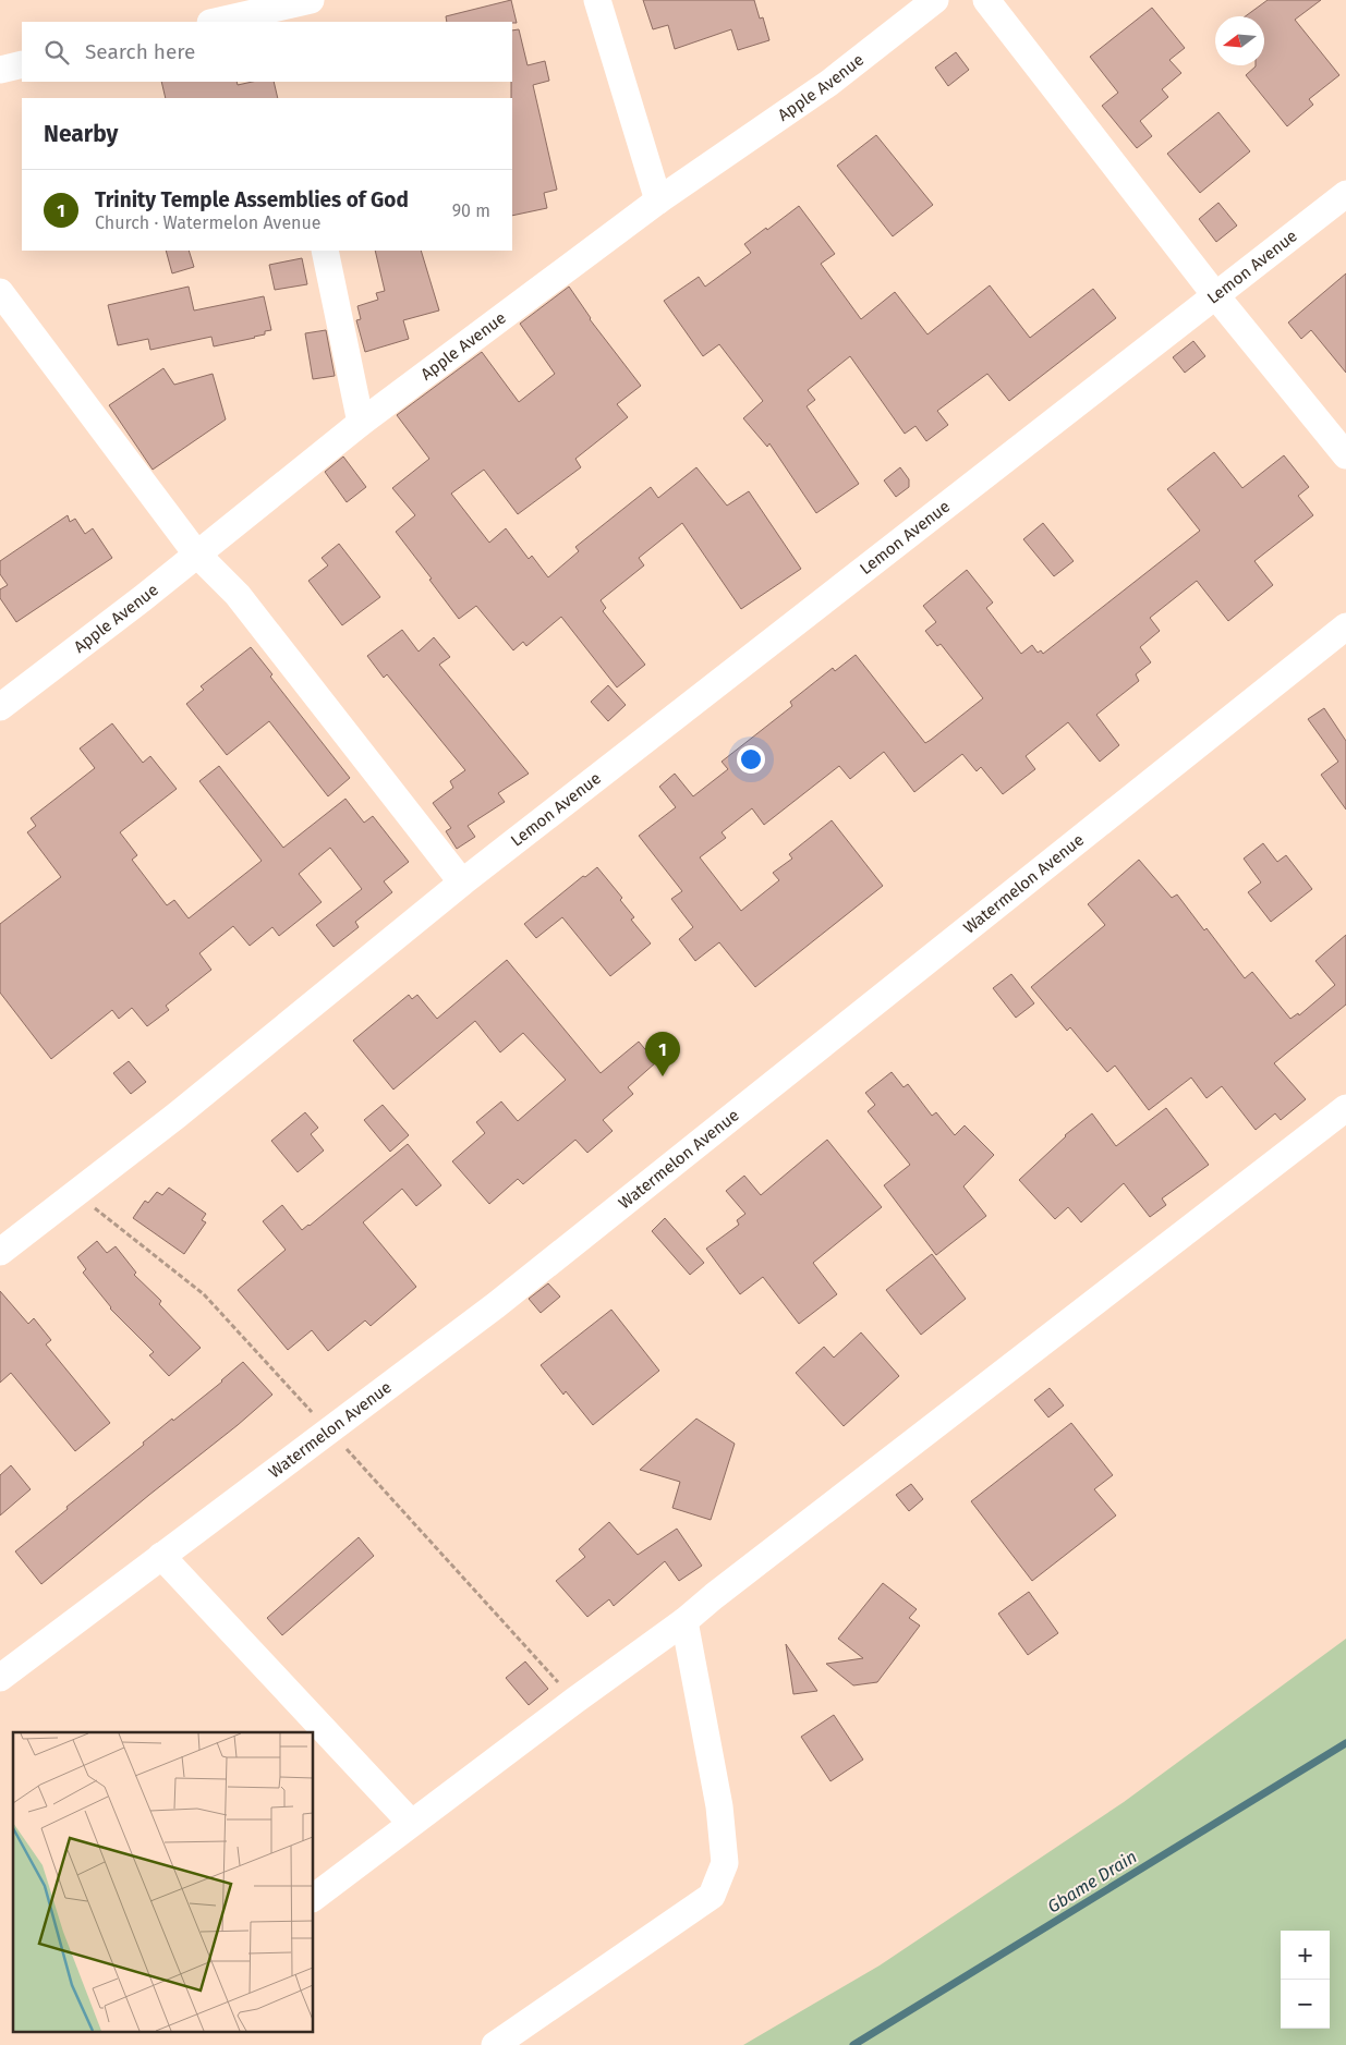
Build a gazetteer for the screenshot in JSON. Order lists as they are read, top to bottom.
{
  "streets": {
    "street": ["Apple Avenue", "Lemon Avenue", "Watermelon Avenue"]
  },
  "water": ["Gbame Drain"],
  "north": "left",
  "page": {
    "search": "Search here",
    "heading": "Nearby",
    "list": [
      {
        "mark": "1",
        "name": "Trinity Temple Assemblies of God",
        "note": "Church · Watermelon Avenue",
        "value": "90 m"
      }
    ],
    "pins": "1",
    "map_buttons": ["+", "−"]
  }
}
